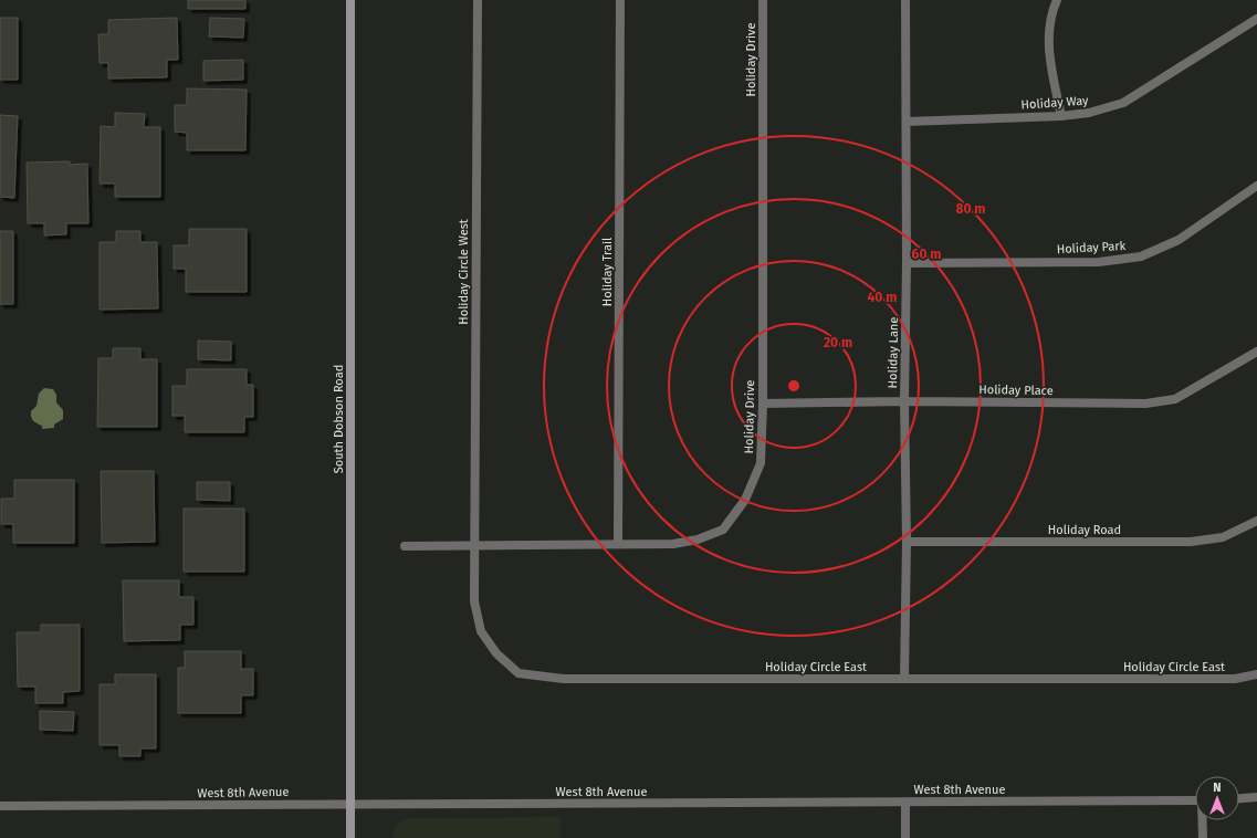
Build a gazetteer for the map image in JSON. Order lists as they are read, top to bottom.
{
  "streets": {
    "main road": ["South Dobson Road"],
    "street": [
      "Holiday Drive",
      "Holiday Way",
      "Holiday Park",
      "Holiday Circle West",
      "Holiday Trail",
      "Holiday Lane",
      "Holiday Place",
      "Holiday Road",
      "Holiday Circle East",
      "West 8th Avenue"
    ]
  },
  "crossings": [
    ["Holiday Drive", "Holiday Circle West"],
    ["Holiday Drive", "Holiday Trail"],
    ["Holiday Drive", "Holiday Place"],
    ["Holiday Drive", "Holiday Circle East"],
    ["Holiday Way", "Holiday Lane"],
    ["Holiday Park", "Holiday Lane"],
    ["Holiday Circle West", "Holiday Circle East"],
    ["Holiday Lane", "Holiday Place"],
    ["Holiday Lane", "Holiday Road"],
    ["Holiday Lane", "Holiday Circle East"],
    ["South Dobson Road", "West 8th Avenue"]
  ],
  "north": "top",
  "rings": [
    "80 m",
    "60 m",
    "40 m",
    "20 m"
  ]
}
